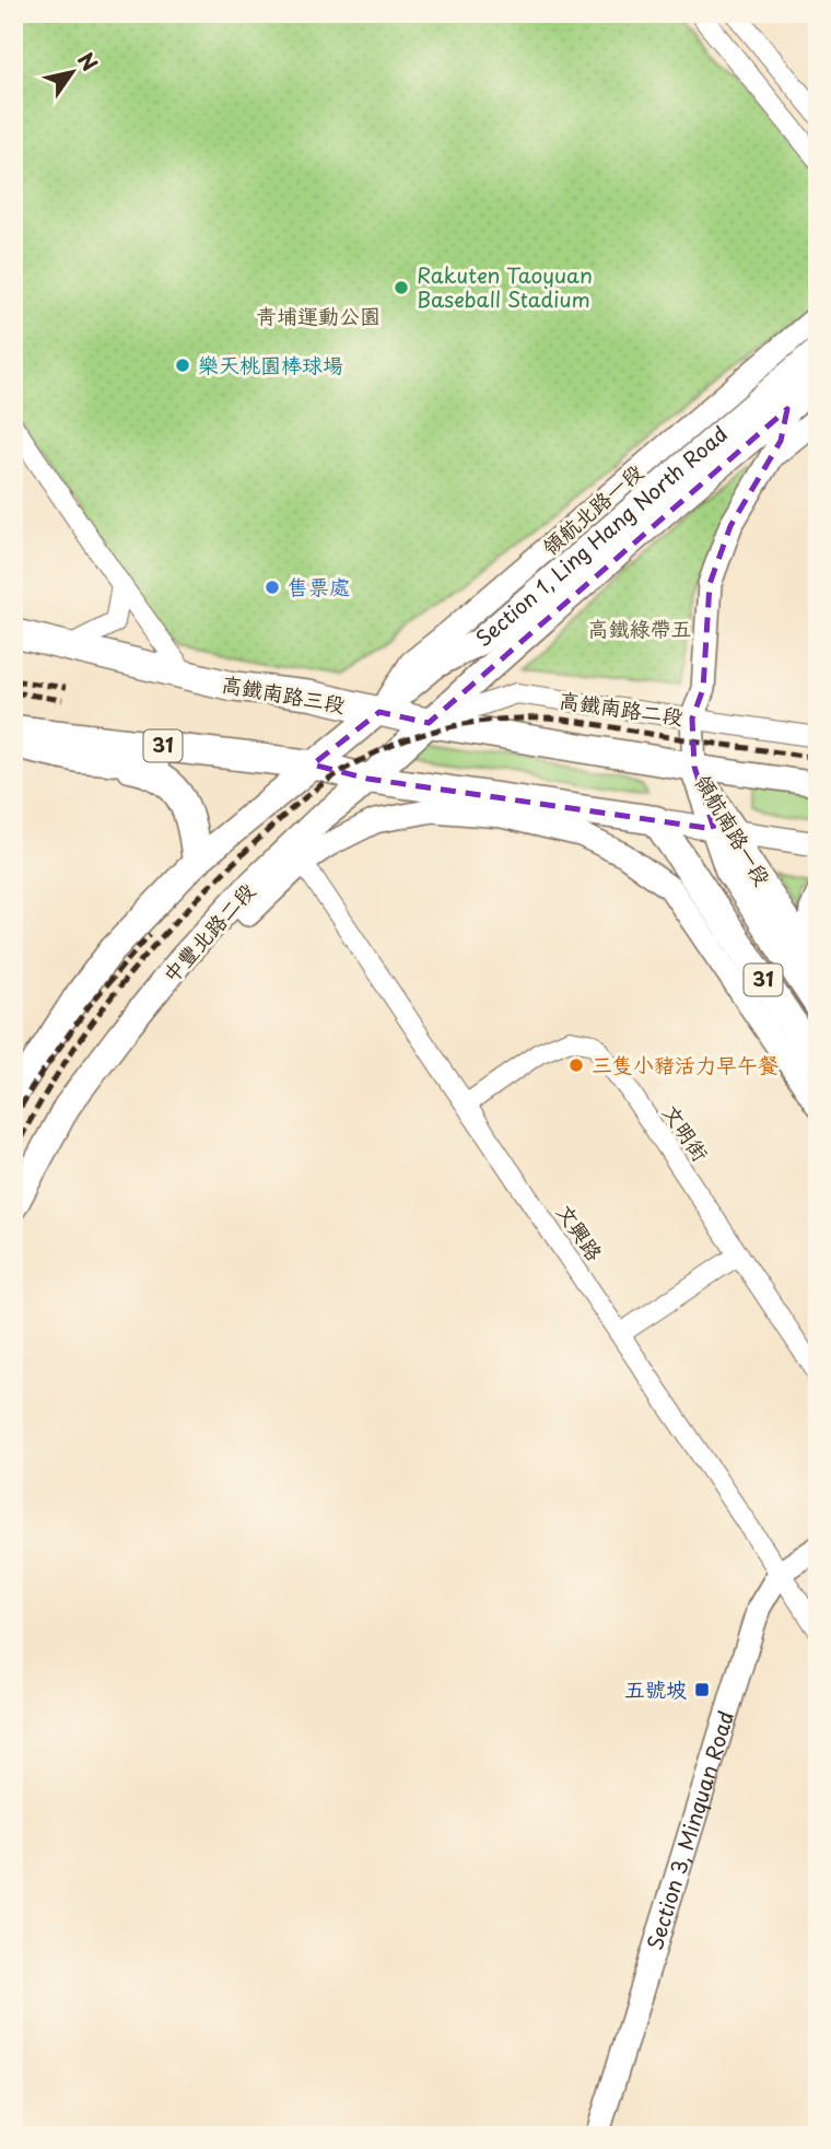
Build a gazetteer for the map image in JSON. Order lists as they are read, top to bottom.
{
  "streets": {
    "main road": [
      "Section 1, Ling Hang North Road",
      "高鐵南路三段",
      "高鐵南路二段",
      "31",
      "領航南路一段",
      "中豐北路二段"
    ],
    "street": [
      "領航北路一段",
      "文明街",
      "文興路",
      "Section 3, Minquan Road"
    ]
  },
  "crossings": [
    ["領航北路一段", "Section 1, Ling Hang North Road"],
    ["領航北路一段", "高鐵南路三段"],
    ["領航北路一段", "高鐵南路二段"],
    ["Section 1, Ling Hang North Road", "高鐵南路三段"],
    ["Section 1, Ling Hang North Road", "高鐵南路二段"],
    ["Section 1, Ling Hang North Road", "中豐北路二段"],
    ["高鐵南路三段", "高鐵南路二段"],
    ["高鐵南路二段", "領航南路一段"],
    ["高鐵南路二段", "中豐北路二段"],
    ["31", "中豐北路二段"],
    ["文明街", "文興路"],
    ["文興路", "Section 3, Minquan Road"]
  ],
  "parks": ["青埔運動公園", "高鐵綠帶五"],
  "places": {
    "other": [
      "Rakuten Taoyuan Baseball Stadium",
      "樂天桃園棒球場",
      "售票處",
      "三隻小豬活力早午餐"
    ],
    "transit": ["五號坡"]
  },
  "north": "top right"
}
